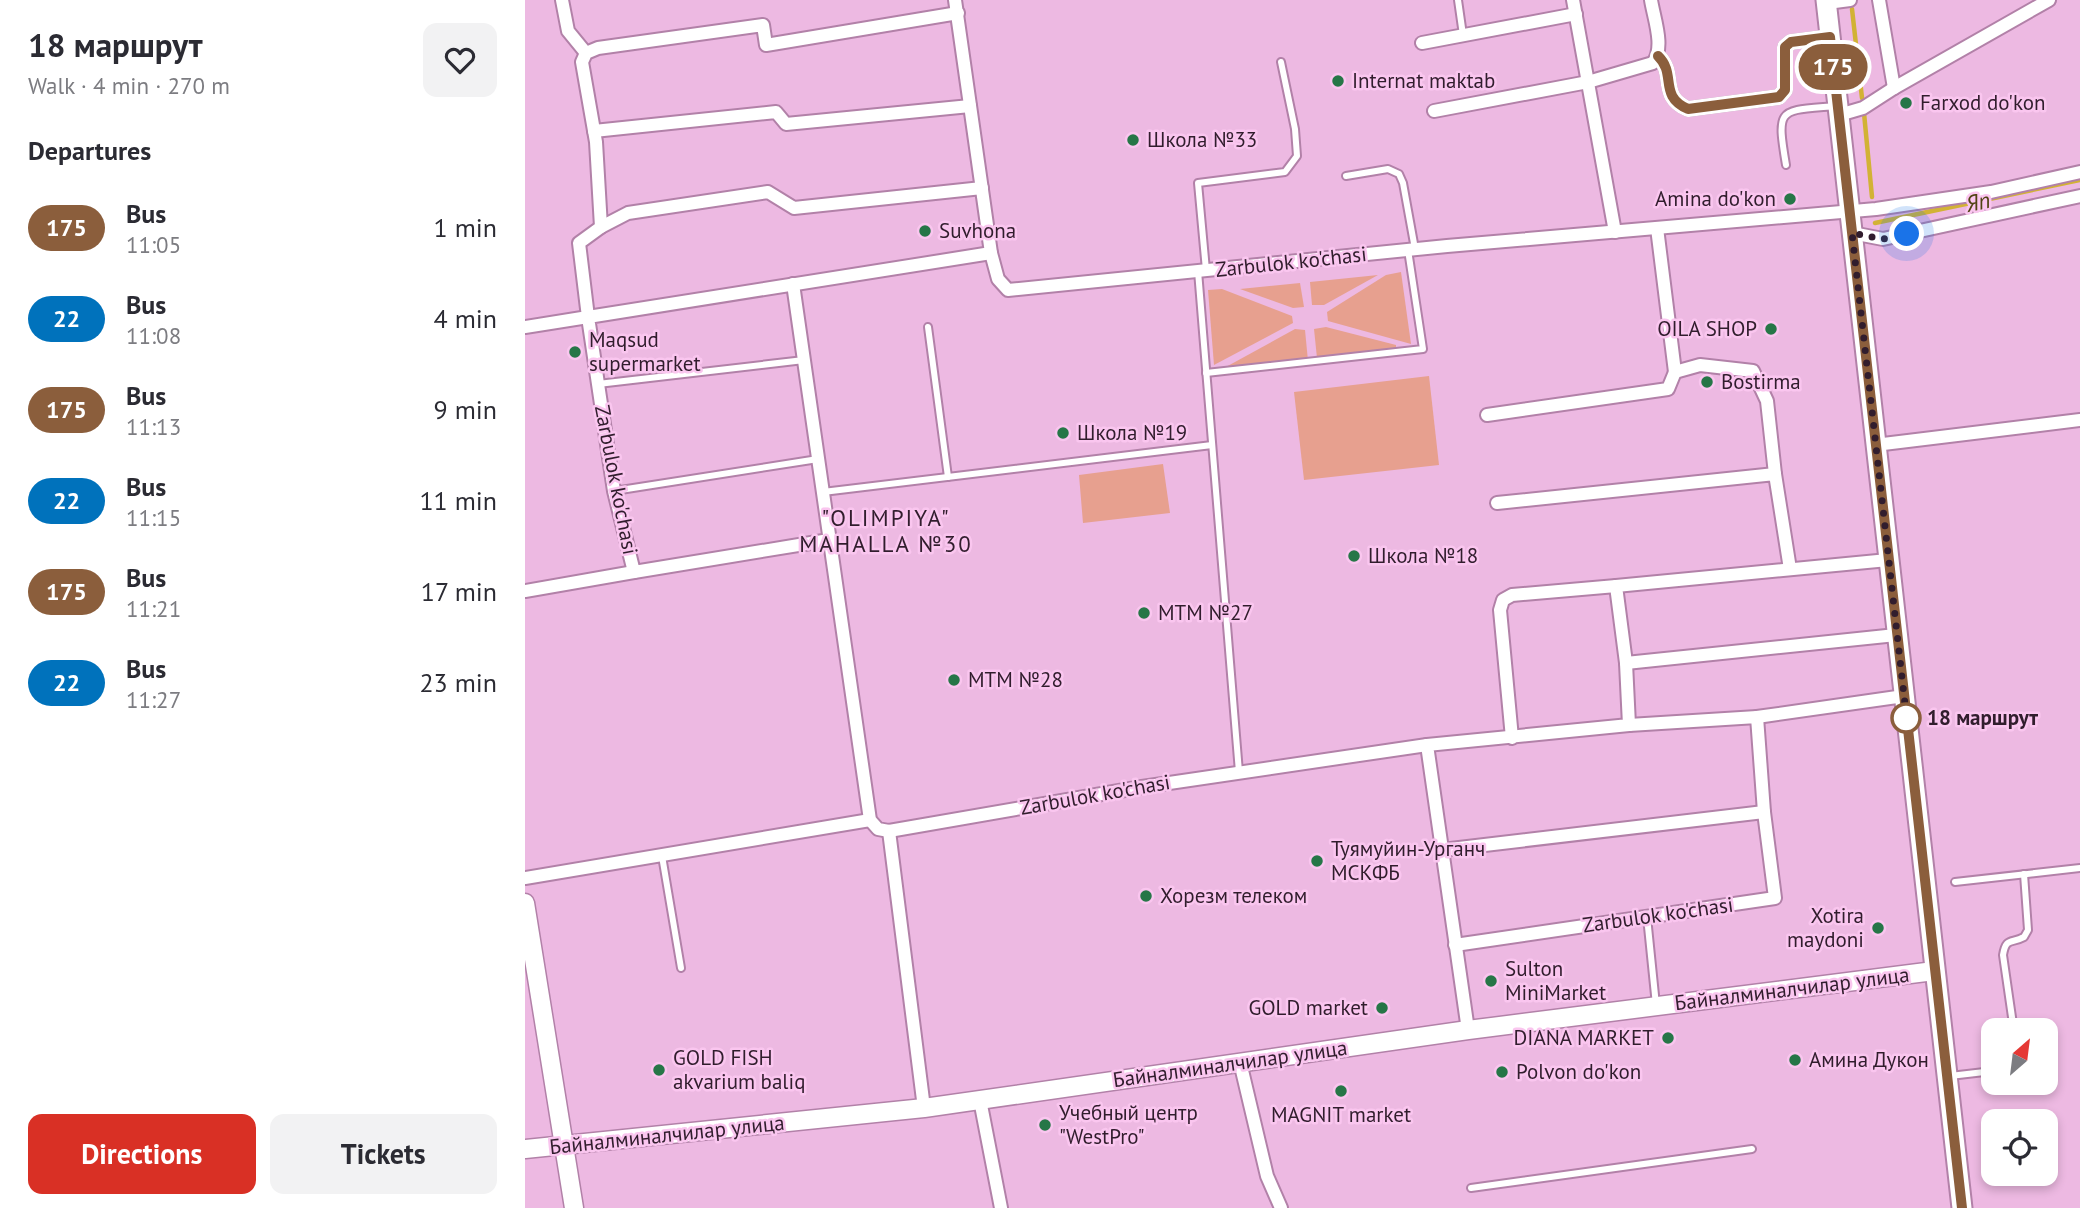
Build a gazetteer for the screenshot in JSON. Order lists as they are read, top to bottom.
{
  "streets": {
    "street": ["Zarbulok ko'chasi", "Байналминалчилар улица"]
  },
  "districts": ["\"OLIMPIYA\" MAHALLA №30"],
  "water": ["Яп"],
  "places": [
    "Internat maktab",
    "Farxod do'kon",
    "Школа №33",
    "Amina do'kon",
    "Suvhona",
    "OILA SHOP",
    "Maqsud supermarket",
    "Bostirma",
    "Школа №19",
    "Школа №18",
    "MTM №27",
    "MTM №28",
    "18 маршрут",
    "Туямуйин-Урганч МСКФБ",
    "Хорезм телеком",
    "Xotira maydoni",
    "Sulton MiniMarket",
    "GOLD market",
    "DIANA MARKET",
    "Амина Дукон",
    "GOLD FISH akvarium baliq",
    "Polvon do'kon",
    "MAGNIT market",
    "Учебный центр \"WestPro\""
  ],
  "lines": ["bus line 175"],
  "north": "top right",
  "page": {
    "heading": [
      ["18 маршрут", "Walk · 4 min · 270 m"],
      "Departures"
    ],
    "on_map": "175",
    "list": [
      {
        "mark": "175",
        "name": "Bus",
        "note": "11:05",
        "value": "1 min"
      },
      {
        "mark": "22",
        "name": "Bus",
        "note": "11:08",
        "value": "4 min"
      },
      {
        "mark": "175",
        "name": "Bus",
        "note": "11:13",
        "value": "9 min"
      },
      {
        "mark": "22",
        "name": "Bus",
        "note": "11:15",
        "value": "11 min"
      },
      {
        "mark": "175",
        "name": "Bus",
        "note": "11:21",
        "value": "17 min"
      },
      {
        "mark": "22",
        "name": "Bus",
        "note": "11:27",
        "value": "23 min"
      }
    ],
    "buttons": ["Directions", "Tickets"]
  }
}
